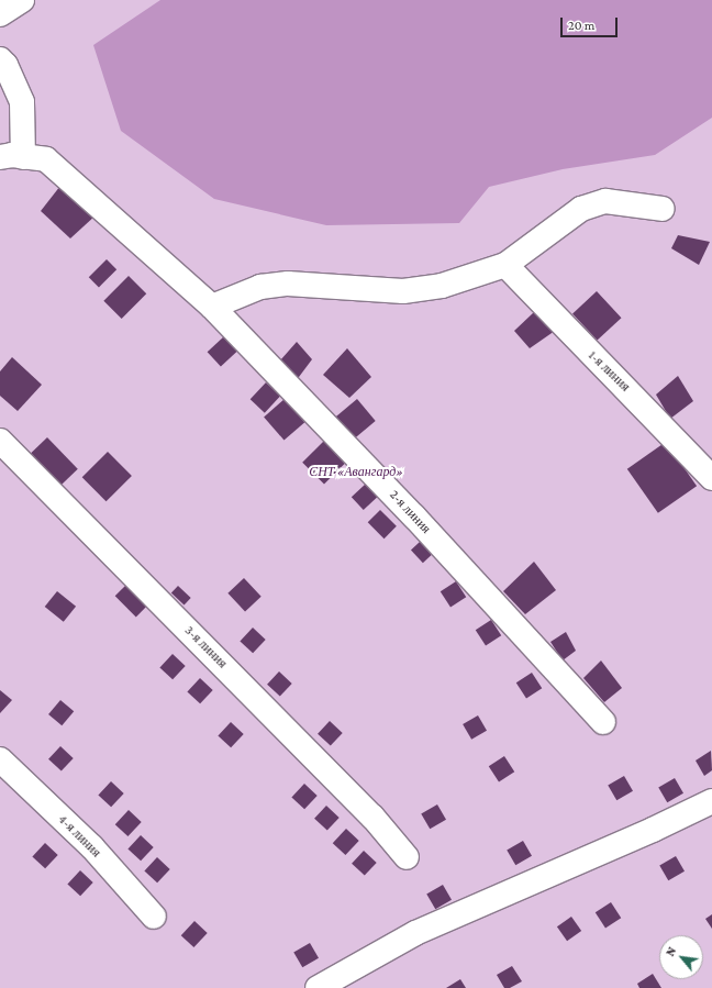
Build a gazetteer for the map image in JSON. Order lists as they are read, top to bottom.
{
  "streets": {
    "street": [
      "1-я линия",
      "2-я линия",
      "3-я линия",
      "4-я линия"
    ]
  },
  "parks": ["СНТ «Авангард»"],
  "scale_bar": "20 m",
  "north": "top left"
}
